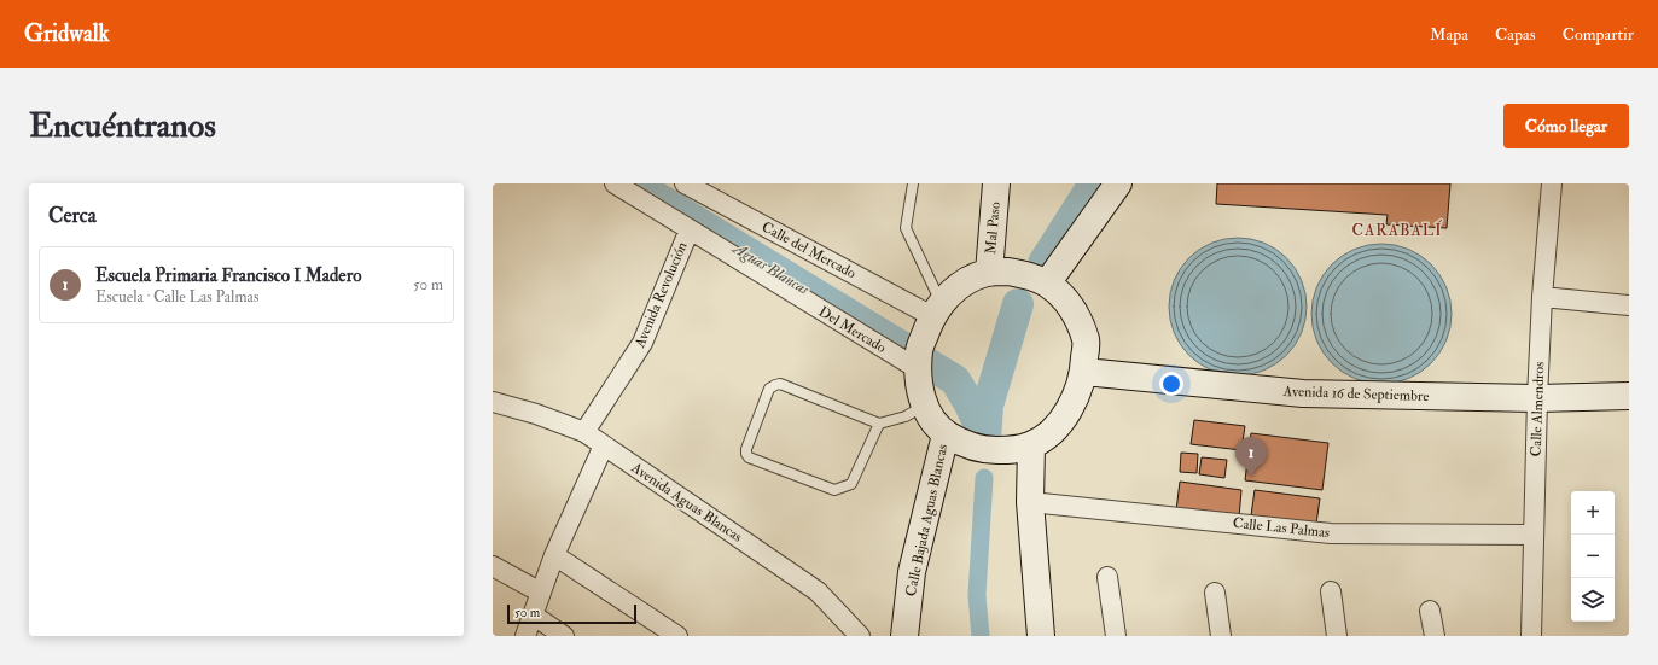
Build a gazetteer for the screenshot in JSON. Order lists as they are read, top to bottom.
{
  "streets": {
    "main road": ["Mal Paso", "Avenida 16 de Septiembre", "Calle Bajada Aguas Blancas"],
    "street": [
      "Calle del Mercado",
      "Avenida Revolución",
      "Del Mercado",
      "Calle Almendros",
      "Avenida Aguas Blancas",
      "Calle Las Palmas"
    ]
  },
  "crossings": [
    ["Avenida Revolución", "Del Mercado"],
    ["Avenida Revolución", "Avenida Aguas Blancas"],
    ["Avenida 16 de Septiembre", "Calle Almendros"],
    ["Calle Almendros", "Calle Las Palmas"]
  ],
  "districts": ["CARABALÍ"],
  "water": ["Aguas Blancas"],
  "scale_bar": "50 m",
  "page": {
    "header": "Gridwalk",
    "nav": ["Mapa", "Capas", "Compartir"],
    "buttons": "Cómo llegar",
    "title": "Encuéntranos",
    "heading": "Cerca",
    "list": [
      {
        "mark": "1",
        "name": "Escuela Primaria Francisco I Madero",
        "note": "Escuela · Calle Las Palmas",
        "value": "50 m"
      }
    ],
    "pins": "1",
    "map_buttons": ["+", "−"],
    "scale": "50 m"
  }
}
